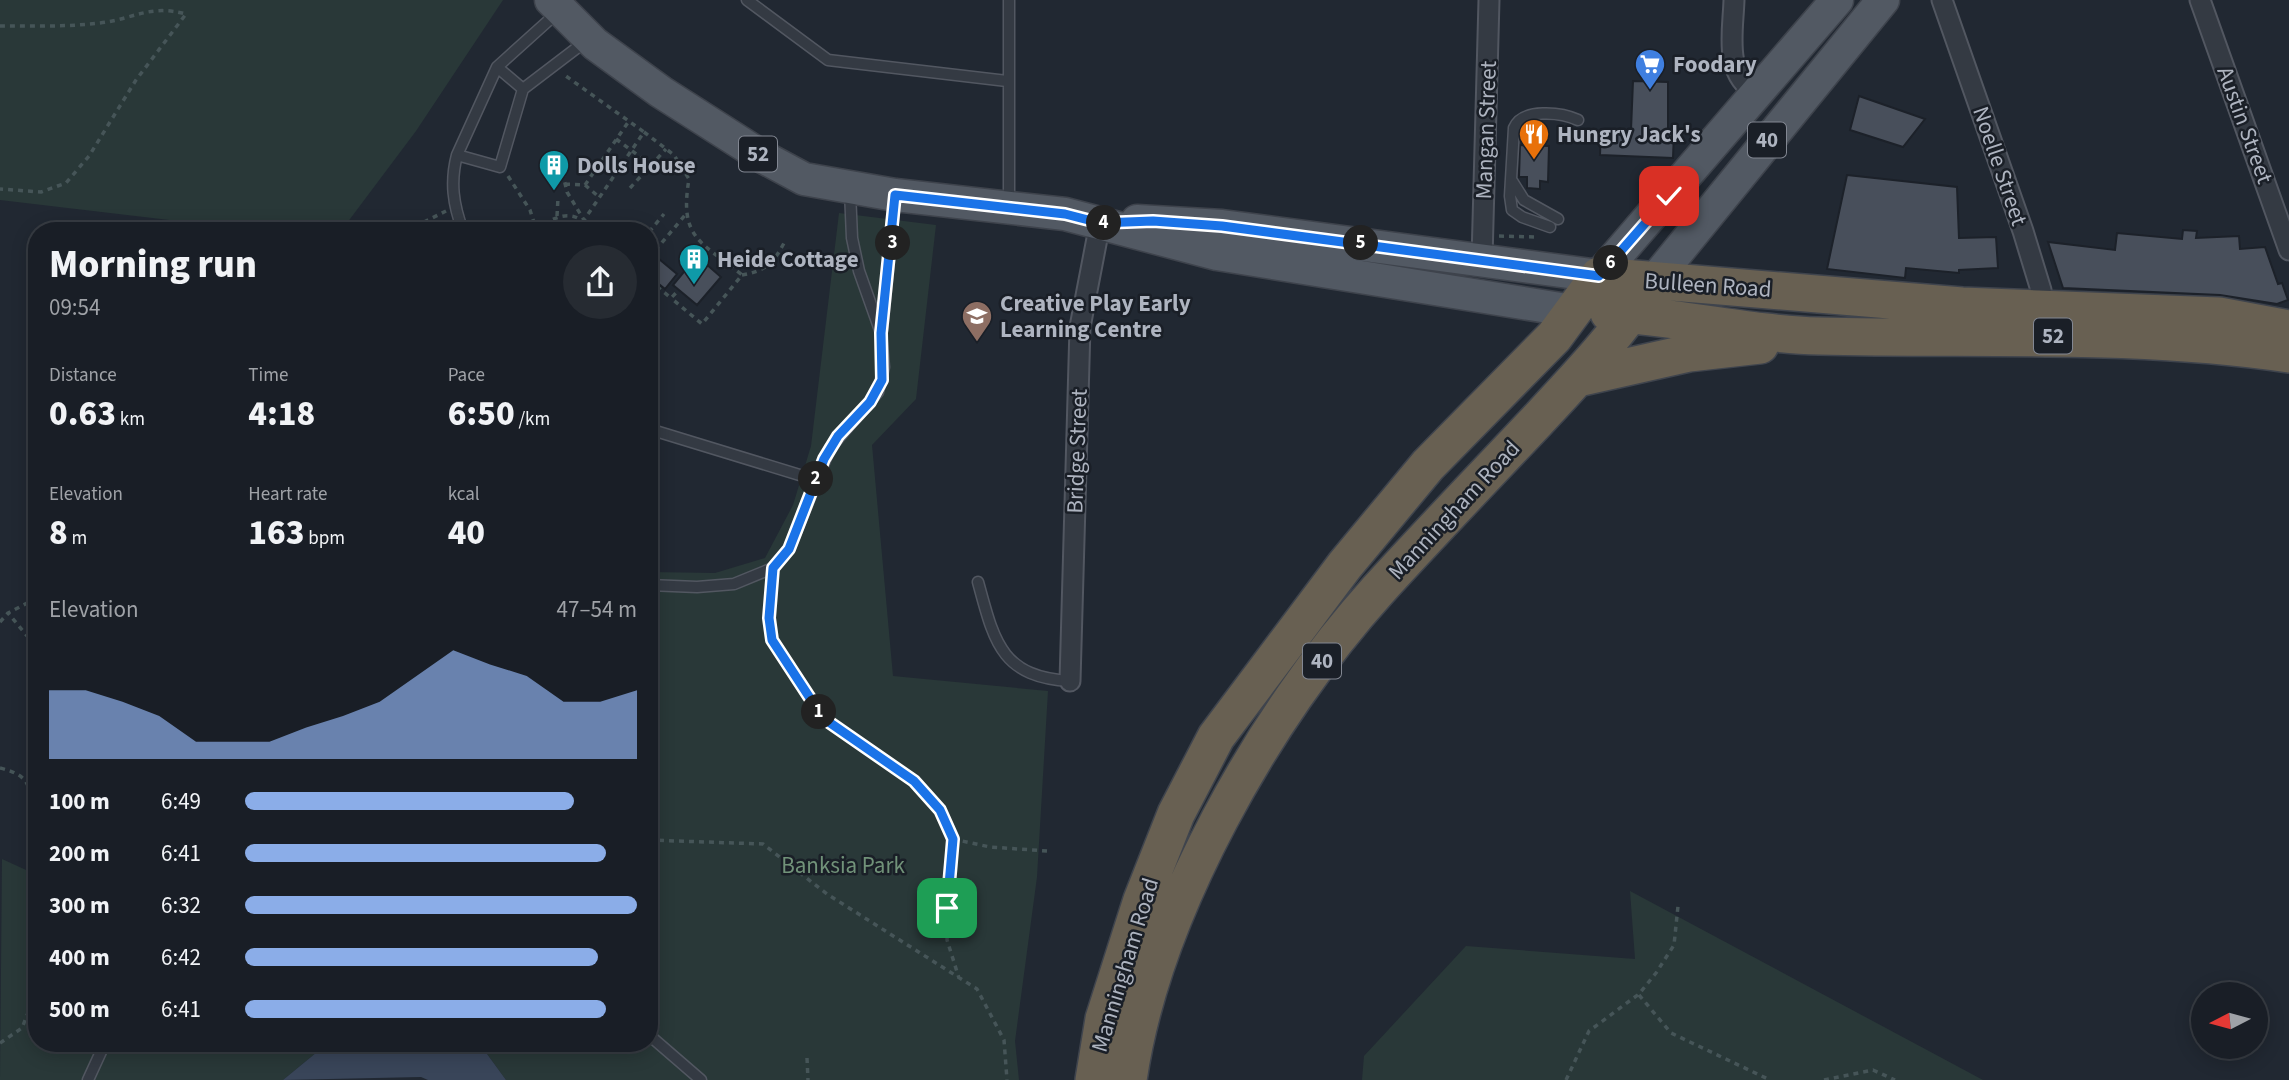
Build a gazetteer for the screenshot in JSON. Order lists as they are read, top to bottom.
{
  "streets": {
    "highway": [
      "40",
      "52",
      "Bulleen Road",
      "Manningham Road"
    ],
    "street": [
      "Austin Street",
      "Mangan Street",
      "Noelle Street",
      "Bridge Street"
    ]
  },
  "crossings": [
    ["Mangan Street", "Bulleen Road"],
    ["52", "Bulleen Road"],
    ["52", "Bridge Street"],
    ["Noelle Street", "Bulleen Road"],
    ["Bulleen Road", "Bridge Street"],
    ["Bulleen Road", "Manningham Road"]
  ],
  "parks": ["Banksia Park"],
  "places": {
    "supermarket": ["Foodary"],
    "restaurant": ["Hungry Jack's"],
    "building": ["Dolls House", "Heide Cottage"],
    "school or university": ["Creative Play Early Learning Centre"]
  },
  "north": "left",
  "page": {
    "pins": [
      "4",
      "3",
      "5",
      "6",
      "2",
      "1"
    ],
    "heading": ["Morning run", "09:54"],
    "stats": [
      ["Distance", "0.63 km"],
      ["Time", "4:18"],
      ["Pace", "6:50 /km"],
      ["Elevation", "8 m"],
      ["Heart rate", "163 bpm"],
      ["kcal", "40"]
    ],
    "chart": ["Elevation", "47–54 m"],
    "list": [
      {
        "name": "100 m",
        "note": "6:49"
      },
      {
        "name": "200 m",
        "note": "6:41"
      },
      {
        "name": "300 m",
        "note": "6:32"
      },
      {
        "name": "400 m",
        "note": "6:42"
      },
      {
        "name": "500 m",
        "note": "6:41"
      }
    ]
  }
}
